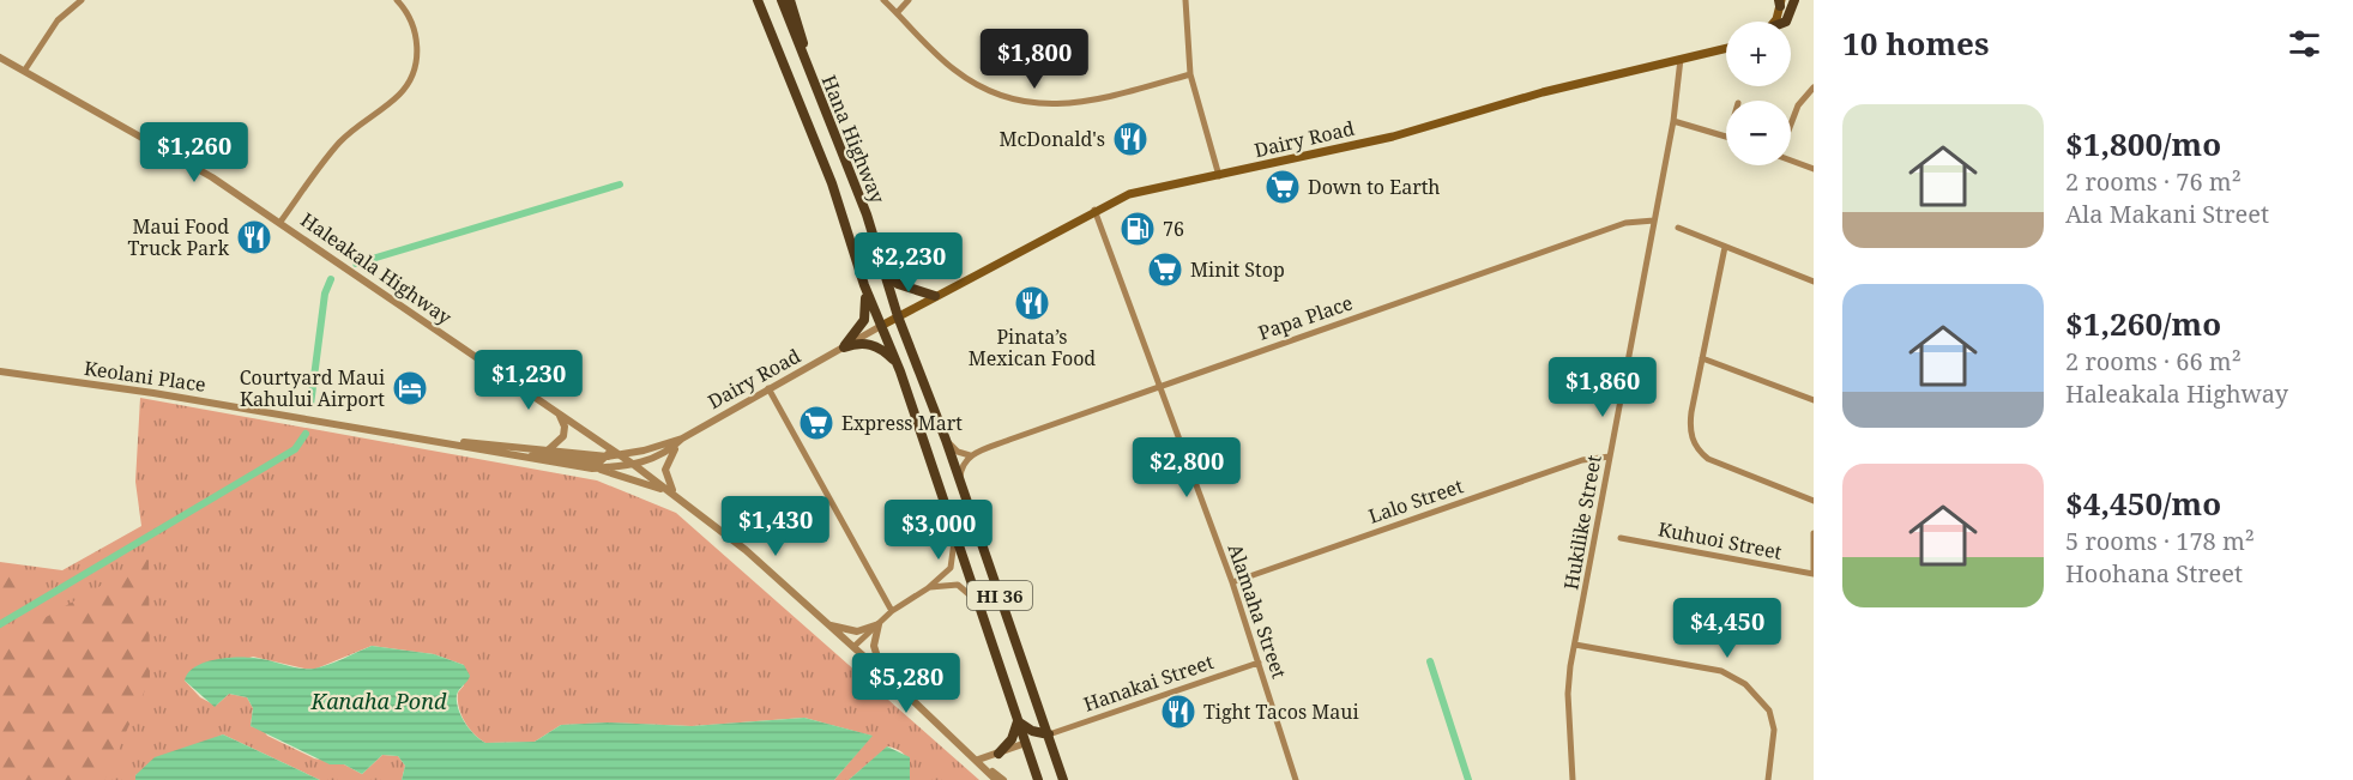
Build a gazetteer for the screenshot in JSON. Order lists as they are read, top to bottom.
{
  "streets": {
    "main road": ["Hana Highway", "Dairy Road", "HI 36"],
    "street": [
      "Haleakala Highway",
      "Papa Place",
      "Keolani Place",
      "Lalo Street",
      "Hukilike Street",
      "Kuhuoi Street",
      "Alamaha Street",
      "Hanakai Street"
    ]
  },
  "crossings": [
    ["Hana Highway", "Dairy Road"],
    ["Hana Highway", "Hanakai Street"],
    ["Dairy Road", "Haleakala Highway"],
    ["Dairy Road", "Keolani Place"],
    ["Dairy Road", "Hukilike Street"],
    ["Dairy Road", "Alamaha Street"],
    ["Haleakala Highway", "Keolani Place"],
    ["Papa Place", "Hukilike Street"],
    ["Papa Place", "Alamaha Street"],
    ["Lalo Street", "Hukilike Street"],
    ["Lalo Street", "Alamaha Street"],
    ["Alamaha Street", "Hanakai Street"]
  ],
  "water": ["Kanaha Pond"],
  "places": {
    "restaurant": [
      "McDonald's",
      "Maui Food Truck Park",
      "Pinata’s Mexican Food",
      "Tight Tacos Maui"
    ],
    "supermarket": ["Down to Earth", "Minit Stop", "Express Mart"],
    "fuel station": ["76"],
    "hotel": ["Courtyard Maui Kahului Airport"]
  },
  "page": {
    "heading": "10 homes",
    "map_buttons": ["+", "−"],
    "price": [
      "$1,800",
      "$1,260",
      "$2,230",
      "$1,230",
      "$1,860",
      "$2,800",
      "$1,430",
      "$3,000",
      "$4,450",
      "$5,280"
    ],
    "list": [
      {
        "name": "$1,800/mo",
        "note": "2 rooms · 76 m² · Ala Makani Street"
      },
      {
        "name": "$1,260/mo",
        "note": "2 rooms · 66 m² · Haleakala Highway"
      },
      {
        "name": "$4,450/mo",
        "note": "5 rooms · 178 m² · Hoohana Street"
      }
    ]
  }
}
